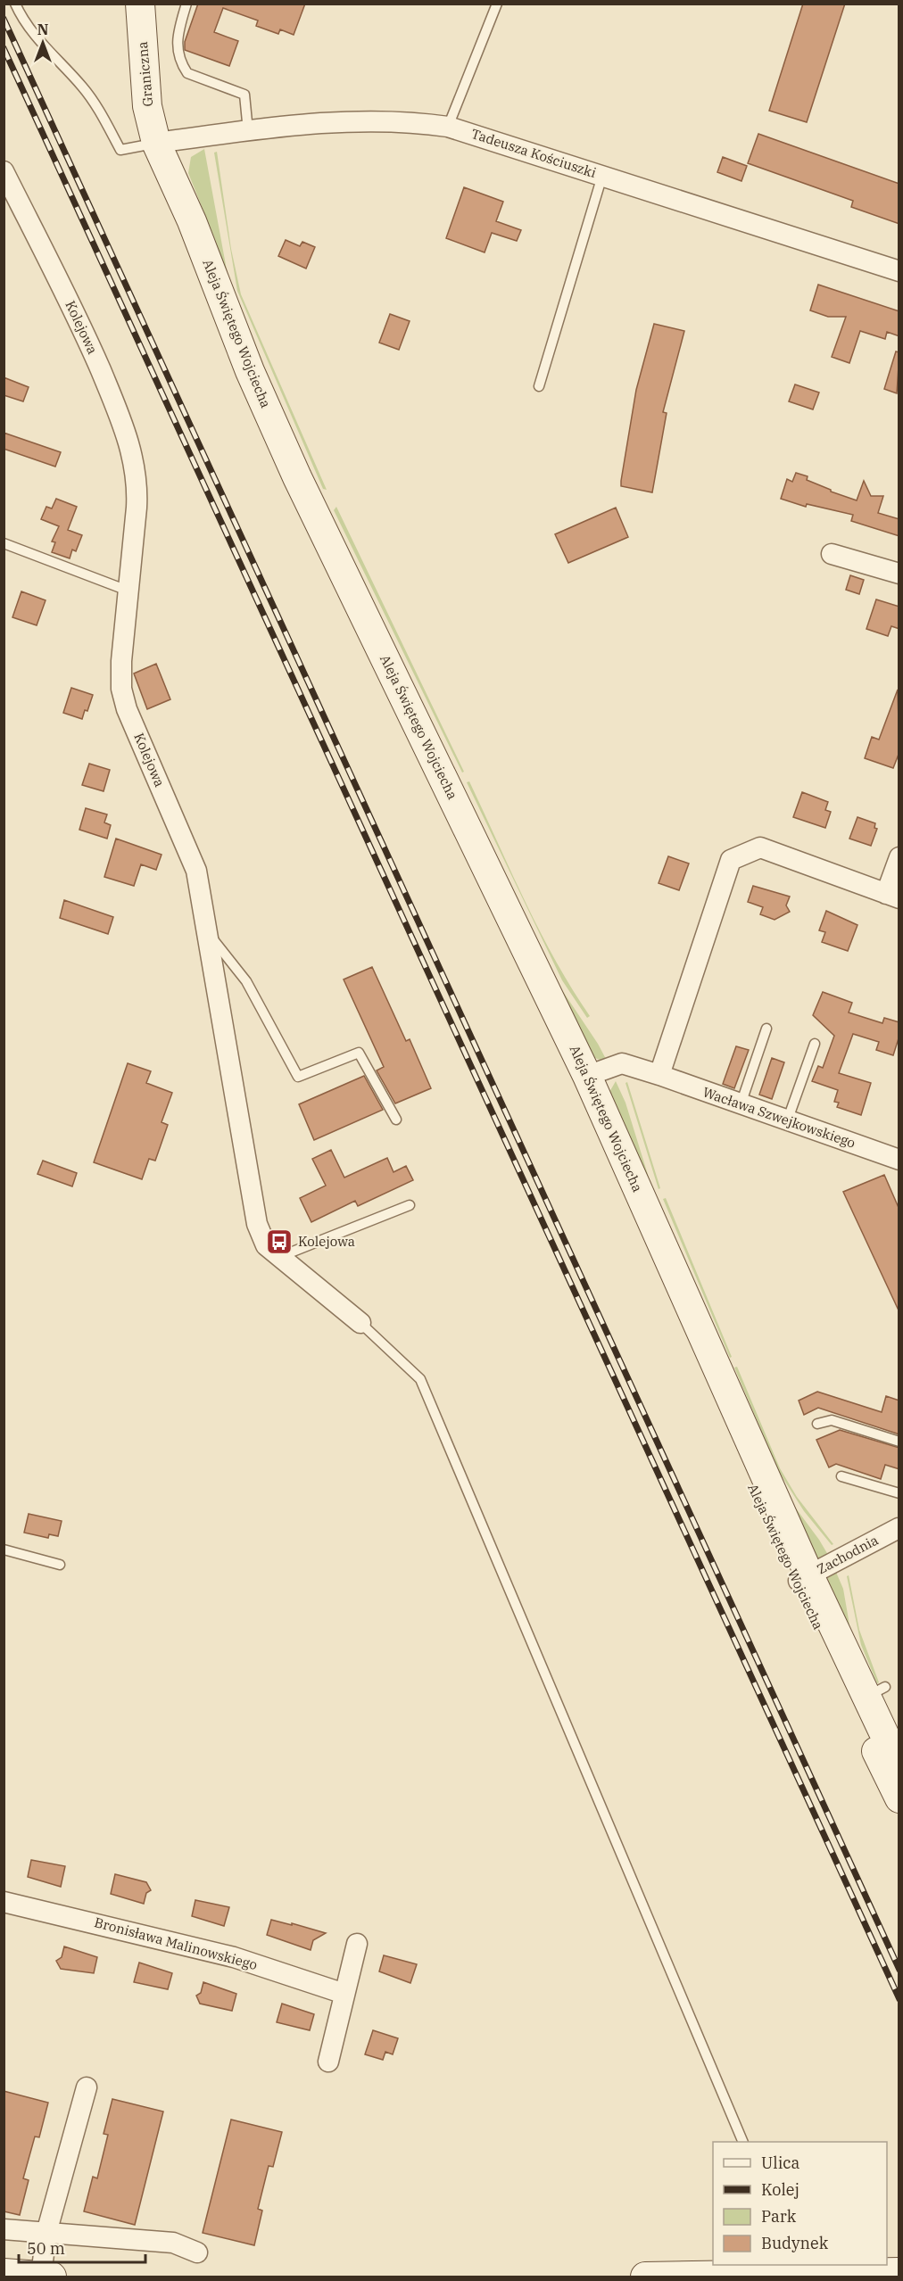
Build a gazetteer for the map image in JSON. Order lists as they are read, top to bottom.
{
  "streets": {
    "street": [
      "Graniczna",
      "Tadeusza Kościuszki",
      "Kolejowa",
      "Aleja Świętego Wojciecha",
      "Wacława Szwejkowskiego",
      "Zachodnia",
      "Bronisława Malinowskiego"
    ]
  },
  "crossings": [
    ["Graniczna", "Tadeusza Kościuszki"],
    ["Graniczna", "Aleja Świętego Wojciecha"],
    ["Tadeusza Kościuszki", "Aleja Świętego Wojciecha"],
    ["Aleja Świętego Wojciecha", "Wacława Szwejkowskiego"],
    ["Aleja Świętego Wojciecha", "Zachodnia"]
  ],
  "places": {
    "bus stop": ["Kolejowa"]
  },
  "legend": [
    "Ulica",
    "Kolej",
    "Park",
    "Budynek"
  ],
  "scale_bar": "50 m",
  "north": "top"
}
